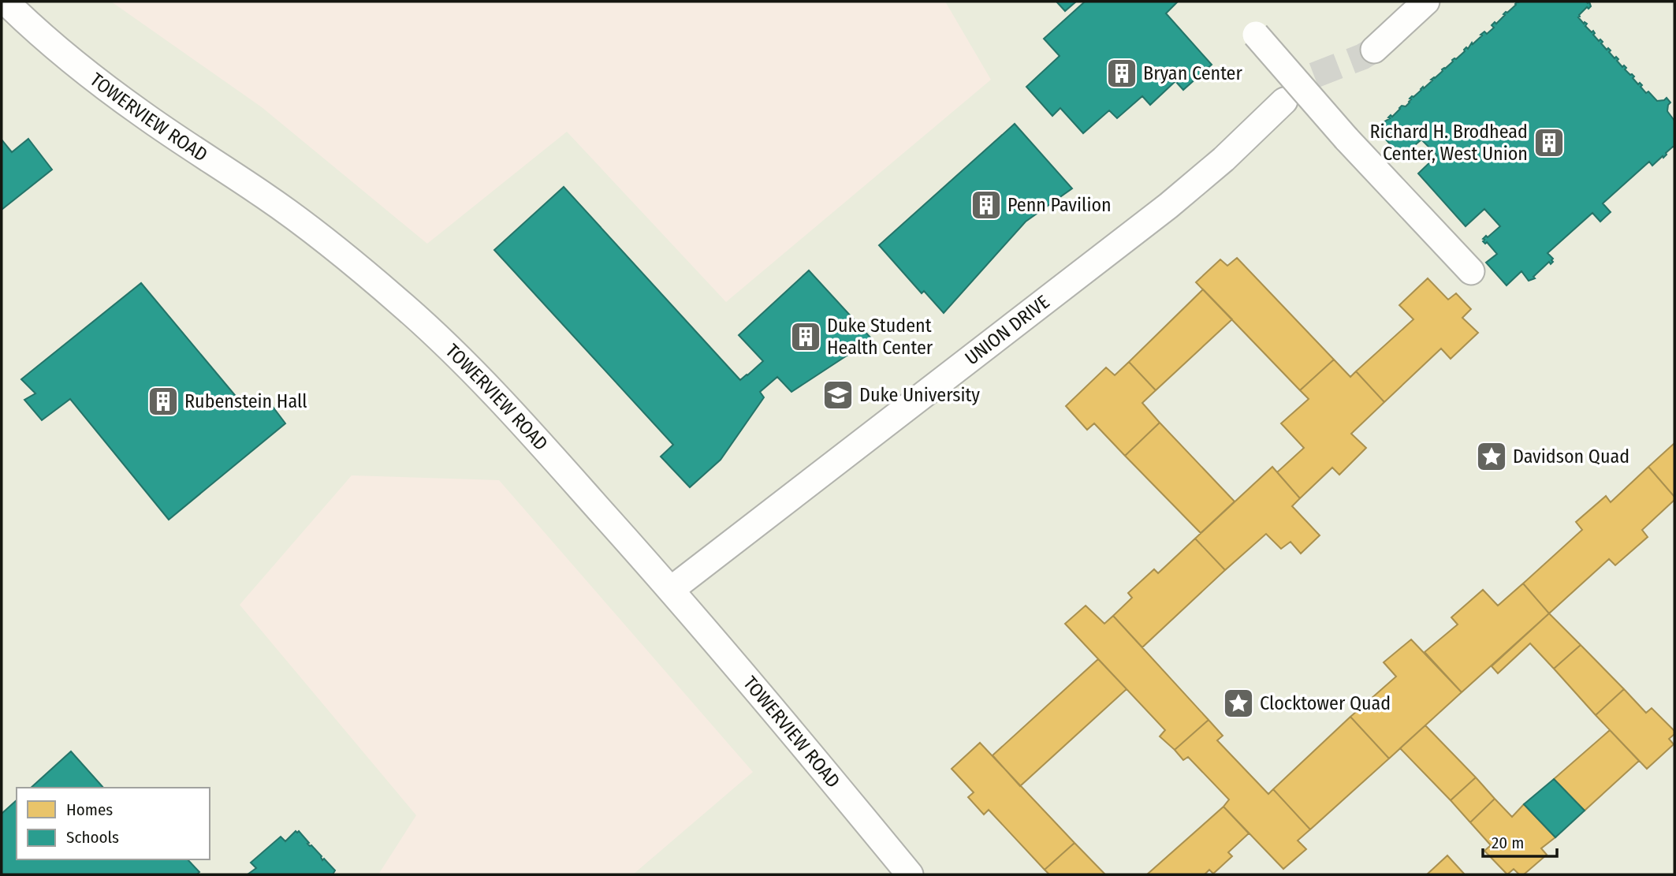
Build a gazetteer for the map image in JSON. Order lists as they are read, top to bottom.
{
  "streets": {
    "street": ["TOWERVIEW ROAD", "UNION DRIVE"]
  },
  "crossings": [
    ["TOWERVIEW ROAD", "UNION DRIVE"]
  ],
  "places": {
    "building": [
      "Bryan Center",
      "Richard H. Brodhead Center, West Union",
      "Penn Pavilion",
      "Duke Student Health Center",
      "Rubenstein Hall"
    ],
    "school or university": ["Duke University"],
    "place": ["Davidson Quad", "Clocktower Quad"]
  },
  "legend": ["Homes", "Schools"],
  "scale_bar": "20 m"
}
